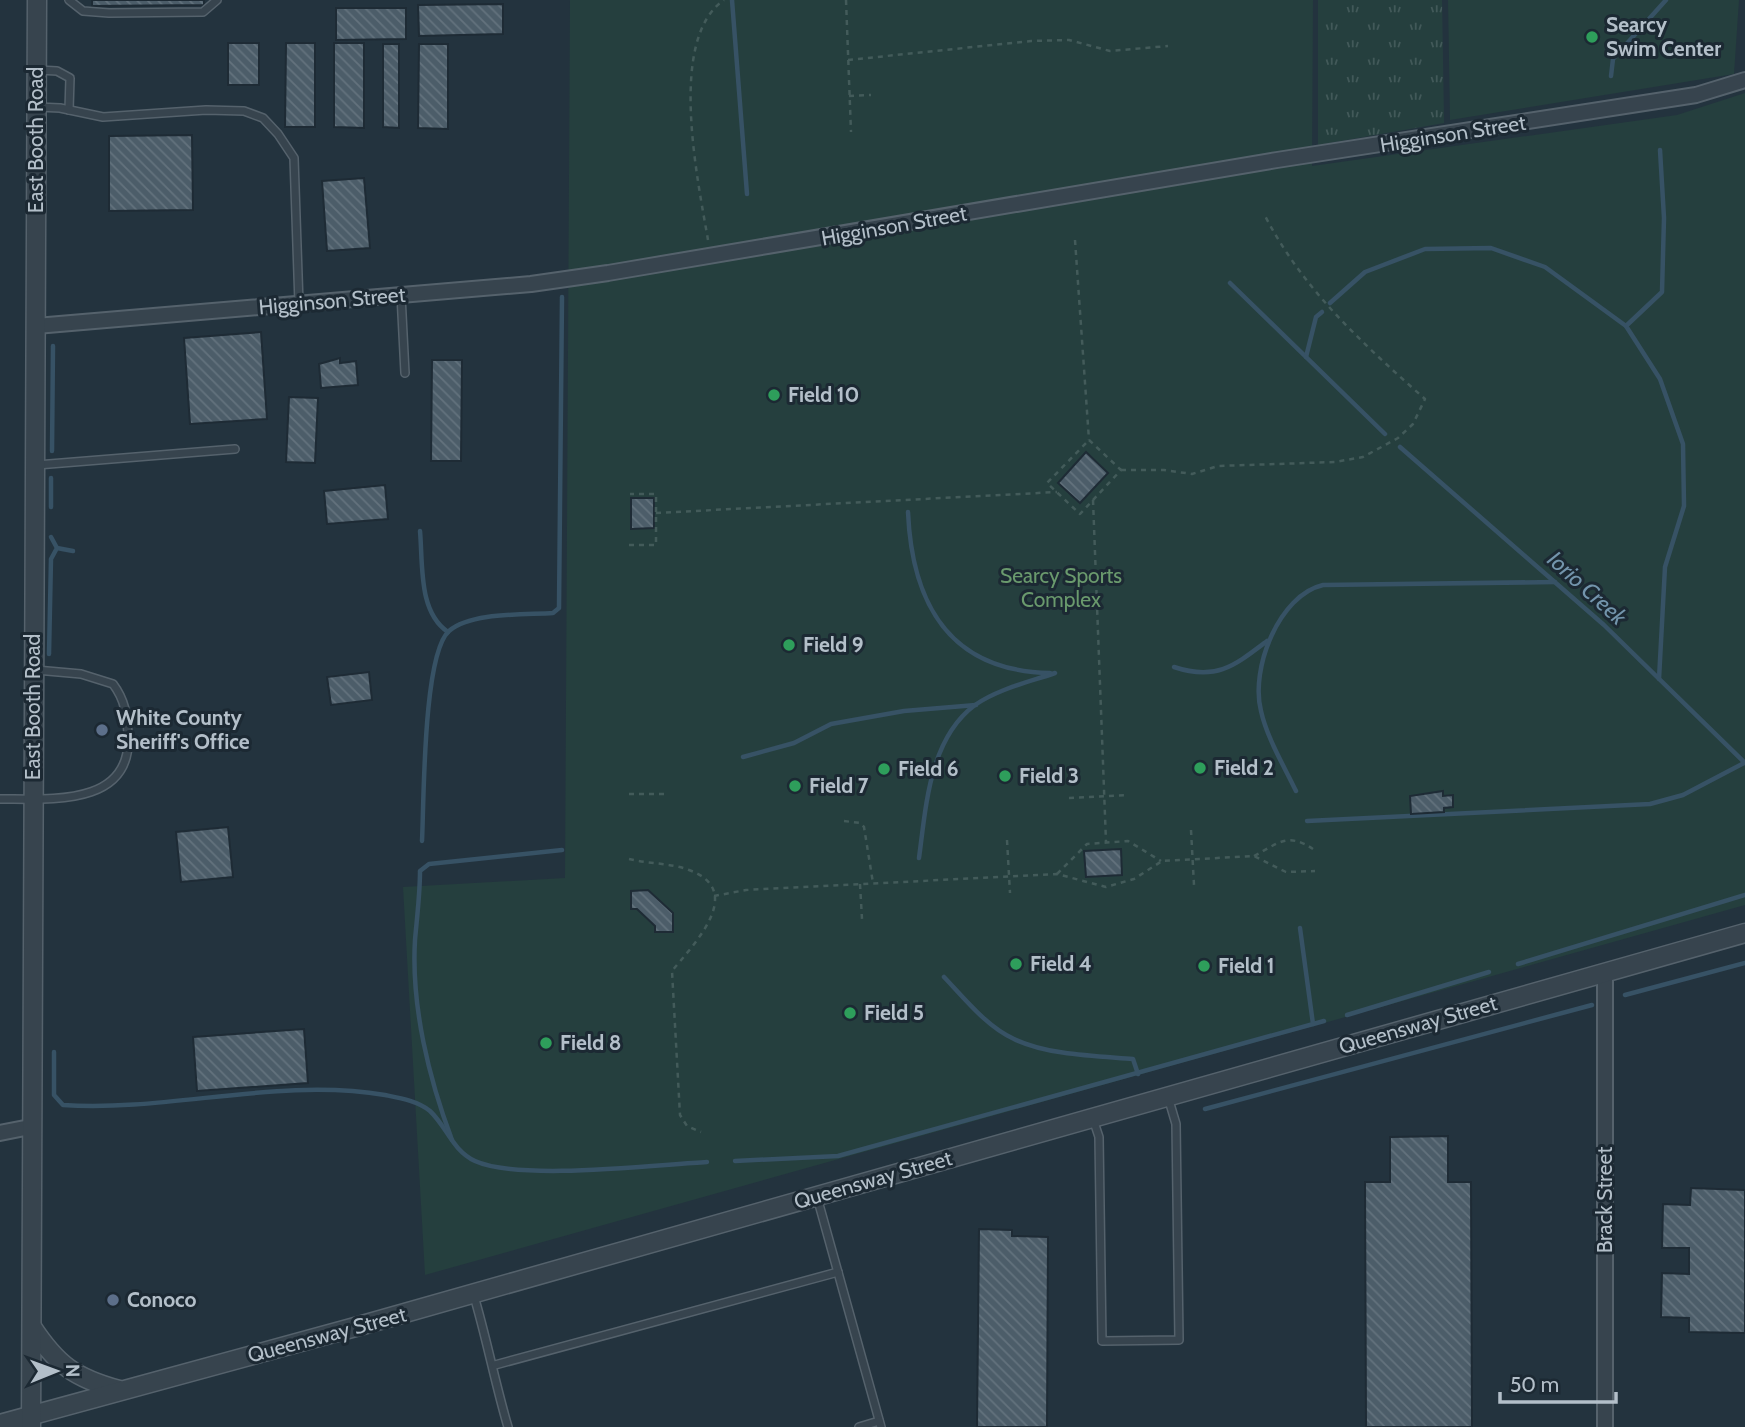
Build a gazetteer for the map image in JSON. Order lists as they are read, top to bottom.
{
  "streets": {
    "street": [
      "Higginson Street",
      "East Booth Road",
      "Queensway Street",
      "Brack Street"
    ]
  },
  "crossings": [
    ["Higginson Street", "East Booth Road"],
    ["East Booth Road", "Queensway Street"],
    ["Queensway Street", "Brack Street"]
  ],
  "water": ["Iorio Creek"],
  "parks": ["Searcy Sports Complex"],
  "places": [
    "Searcy Swim Center",
    "Field 10",
    "Field 9",
    "White County Sheriff's Office",
    "Field 2",
    "Field 6",
    "Field 3",
    "Field 7",
    "Field 4",
    "Field 1",
    "Field 5",
    "Field 8",
    "Conoco"
  ],
  "scale_bar": "50 m",
  "north": "right"
}
